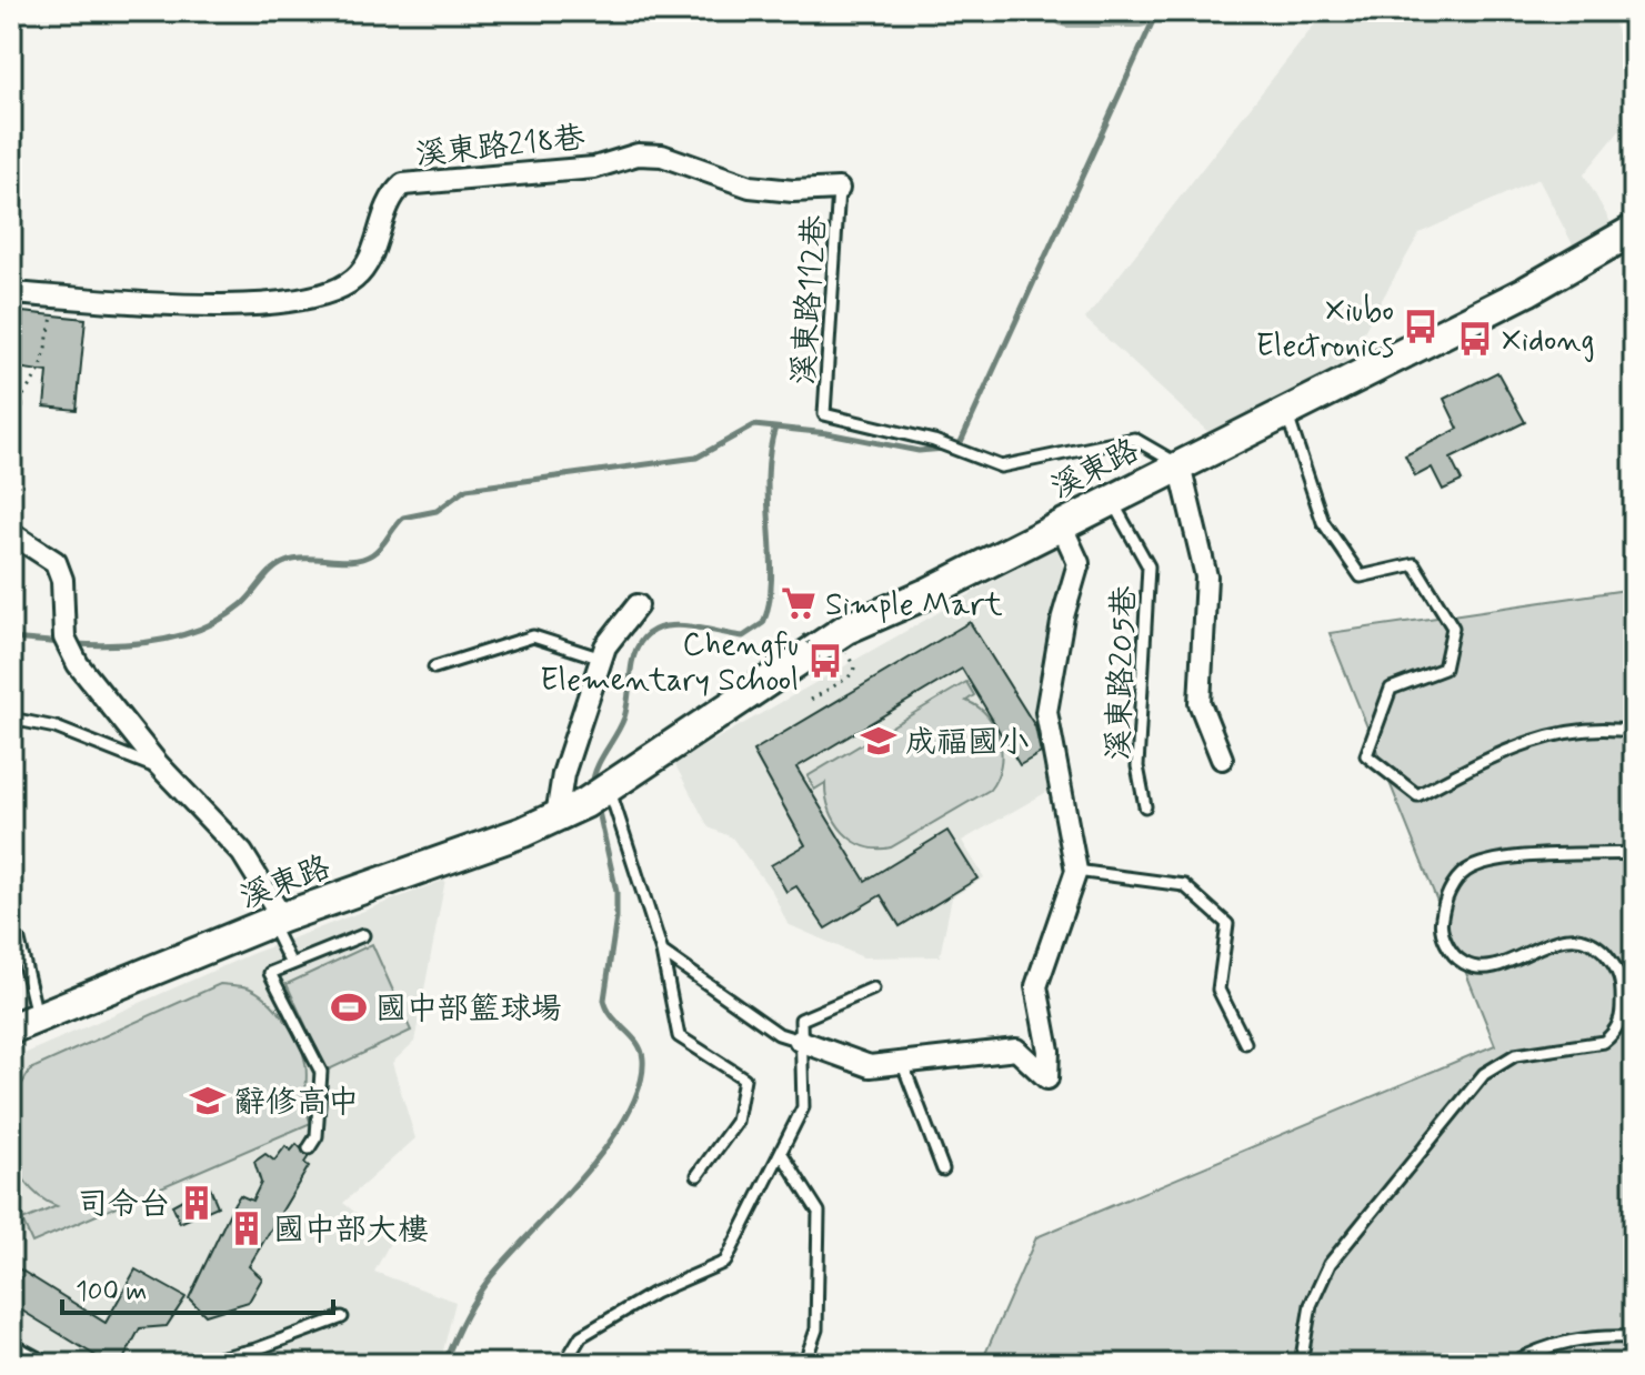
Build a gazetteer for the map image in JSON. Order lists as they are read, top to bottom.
{
  "streets": {
    "main road": ["溪東路"],
    "street": ["溪東路218巷"],
    "lane": ["溪東路112巷", "溪東路205巷"]
  },
  "crossings": [
    ["溪東路218巷", "溪東路112巷"],
    ["溪東路112巷", "溪東路"],
    ["溪東路", "溪東路205巷"]
  ],
  "places": {
    "bus stop": ["Xiubo Electronics", "Xidong", "Chengfu Elementary School"],
    "supermarket": ["Simple Mart"],
    "school or university": ["成福國小", "辭修高中"],
    "sports": ["國中部籃球場"],
    "building": ["司令台", "國中部大樓"]
  },
  "scale_bar": "100 m"
}
